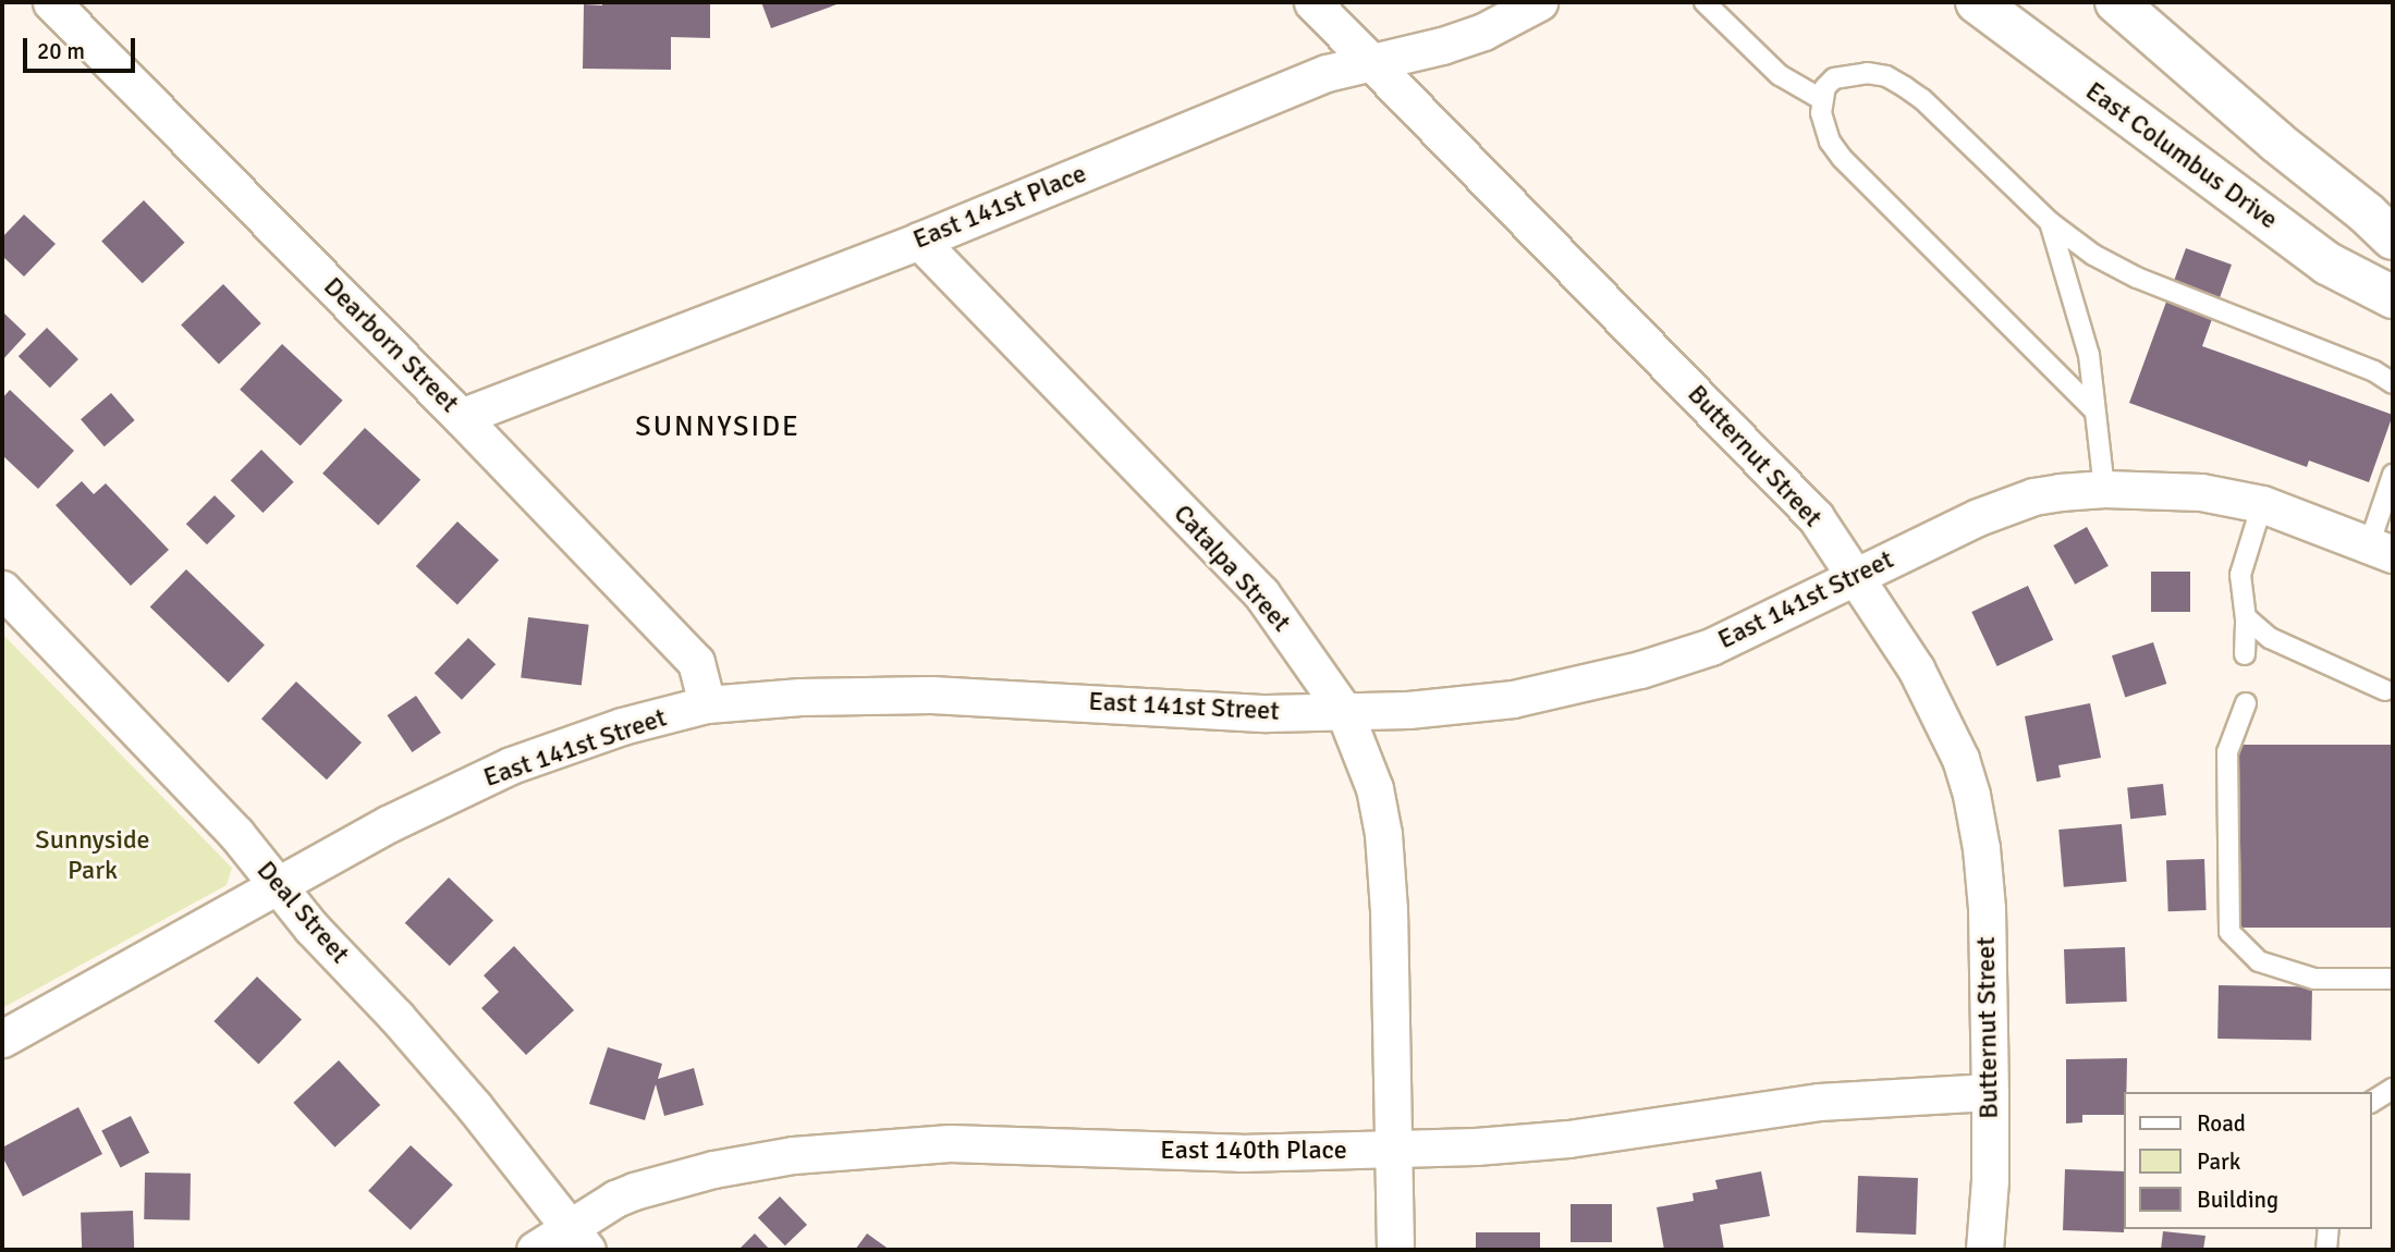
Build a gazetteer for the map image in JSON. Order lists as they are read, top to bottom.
{
  "streets": {
    "main road": ["East Columbus Drive"],
    "street": [
      "East 141st Place",
      "Dearborn Street",
      "Butternut Street",
      "Catalpa Street",
      "East 141st Street",
      "Deal Street",
      "East 140th Place"
    ]
  },
  "crossings": [
    ["East 141st Place", "Dearborn Street"],
    ["East 141st Place", "Butternut Street"],
    ["East 141st Place", "Catalpa Street"],
    ["Dearborn Street", "East 141st Street"],
    ["Butternut Street", "East 141st Street"],
    ["Butternut Street", "East 140th Place"],
    ["Catalpa Street", "East 141st Street"],
    ["Catalpa Street", "East 140th Place"],
    ["East 141st Street", "Deal Street"],
    ["Deal Street", "East 140th Place"]
  ],
  "districts": ["SUNNYSIDE"],
  "parks": ["Sunnyside Park"],
  "legend": ["Road", "Park", "Building"],
  "scale_bar": "20 m"
}
